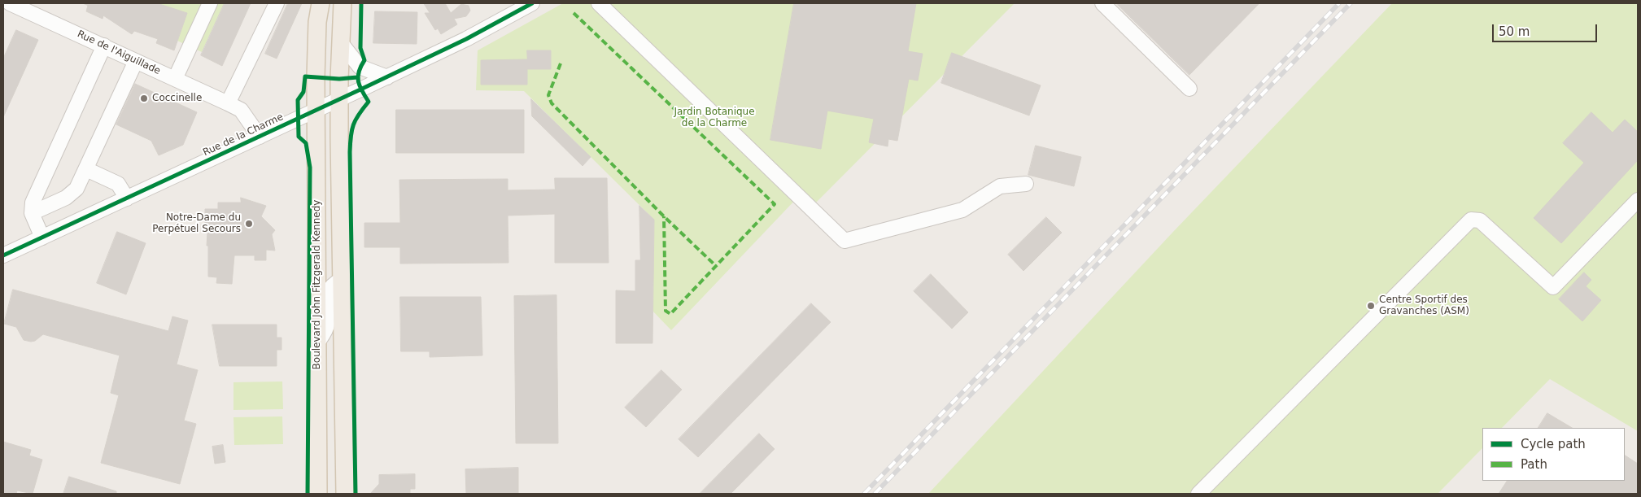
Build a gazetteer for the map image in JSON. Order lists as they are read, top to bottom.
{
  "streets": {
    "main road": ["Boulevard John Fitzgerald Kennedy"],
    "street": ["Rue de l'Aiguillade", "Rue de la Charme"]
  },
  "crossings": [
    ["Rue de l'Aiguillade", "Rue de la Charme"],
    ["Rue de la Charme", "Boulevard John Fitzgerald Kennedy"]
  ],
  "parks": ["Jardin Botanique de la Charme"],
  "places": ["Coccinelle", "Notre-Dame du Perpétuel Secours", "Centre Sportif des Gravanches (ASM)"],
  "legend": ["Cycle path", "Path"],
  "scale_bar": "50 m"
}
